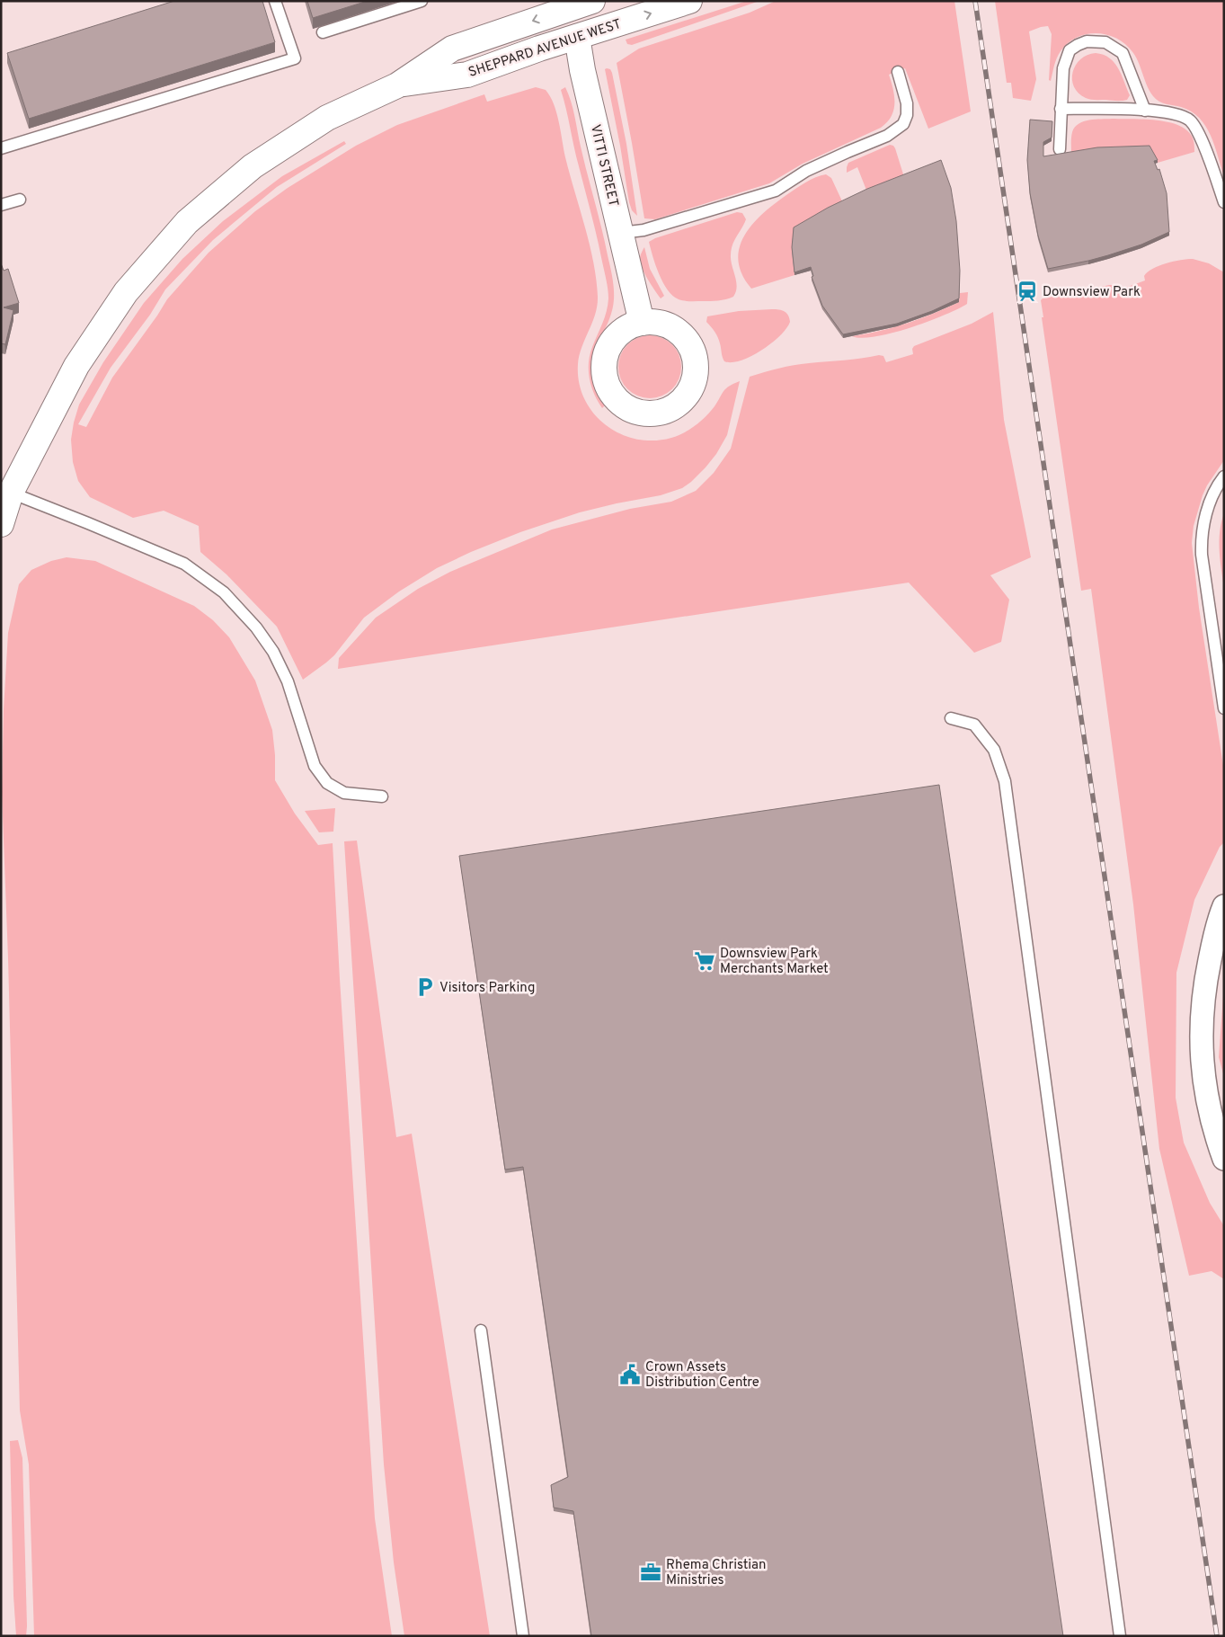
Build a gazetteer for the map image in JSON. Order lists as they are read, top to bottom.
{
  "streets": {
    "main road": ["SHEPPARD AVENUE WEST", "VITTI STREET"]
  },
  "crossings": [
    ["SHEPPARD AVENUE WEST", "VITTI STREET"]
  ],
  "places": {
    "station": ["Downsview Park"],
    "supermarket": ["Downsview Park Merchants Market"],
    "parking": ["Visitors Parking"],
    "public building": ["Crown Assets Distribution Centre"],
    "office": ["Rhema Christian Ministries"]
  }
}
